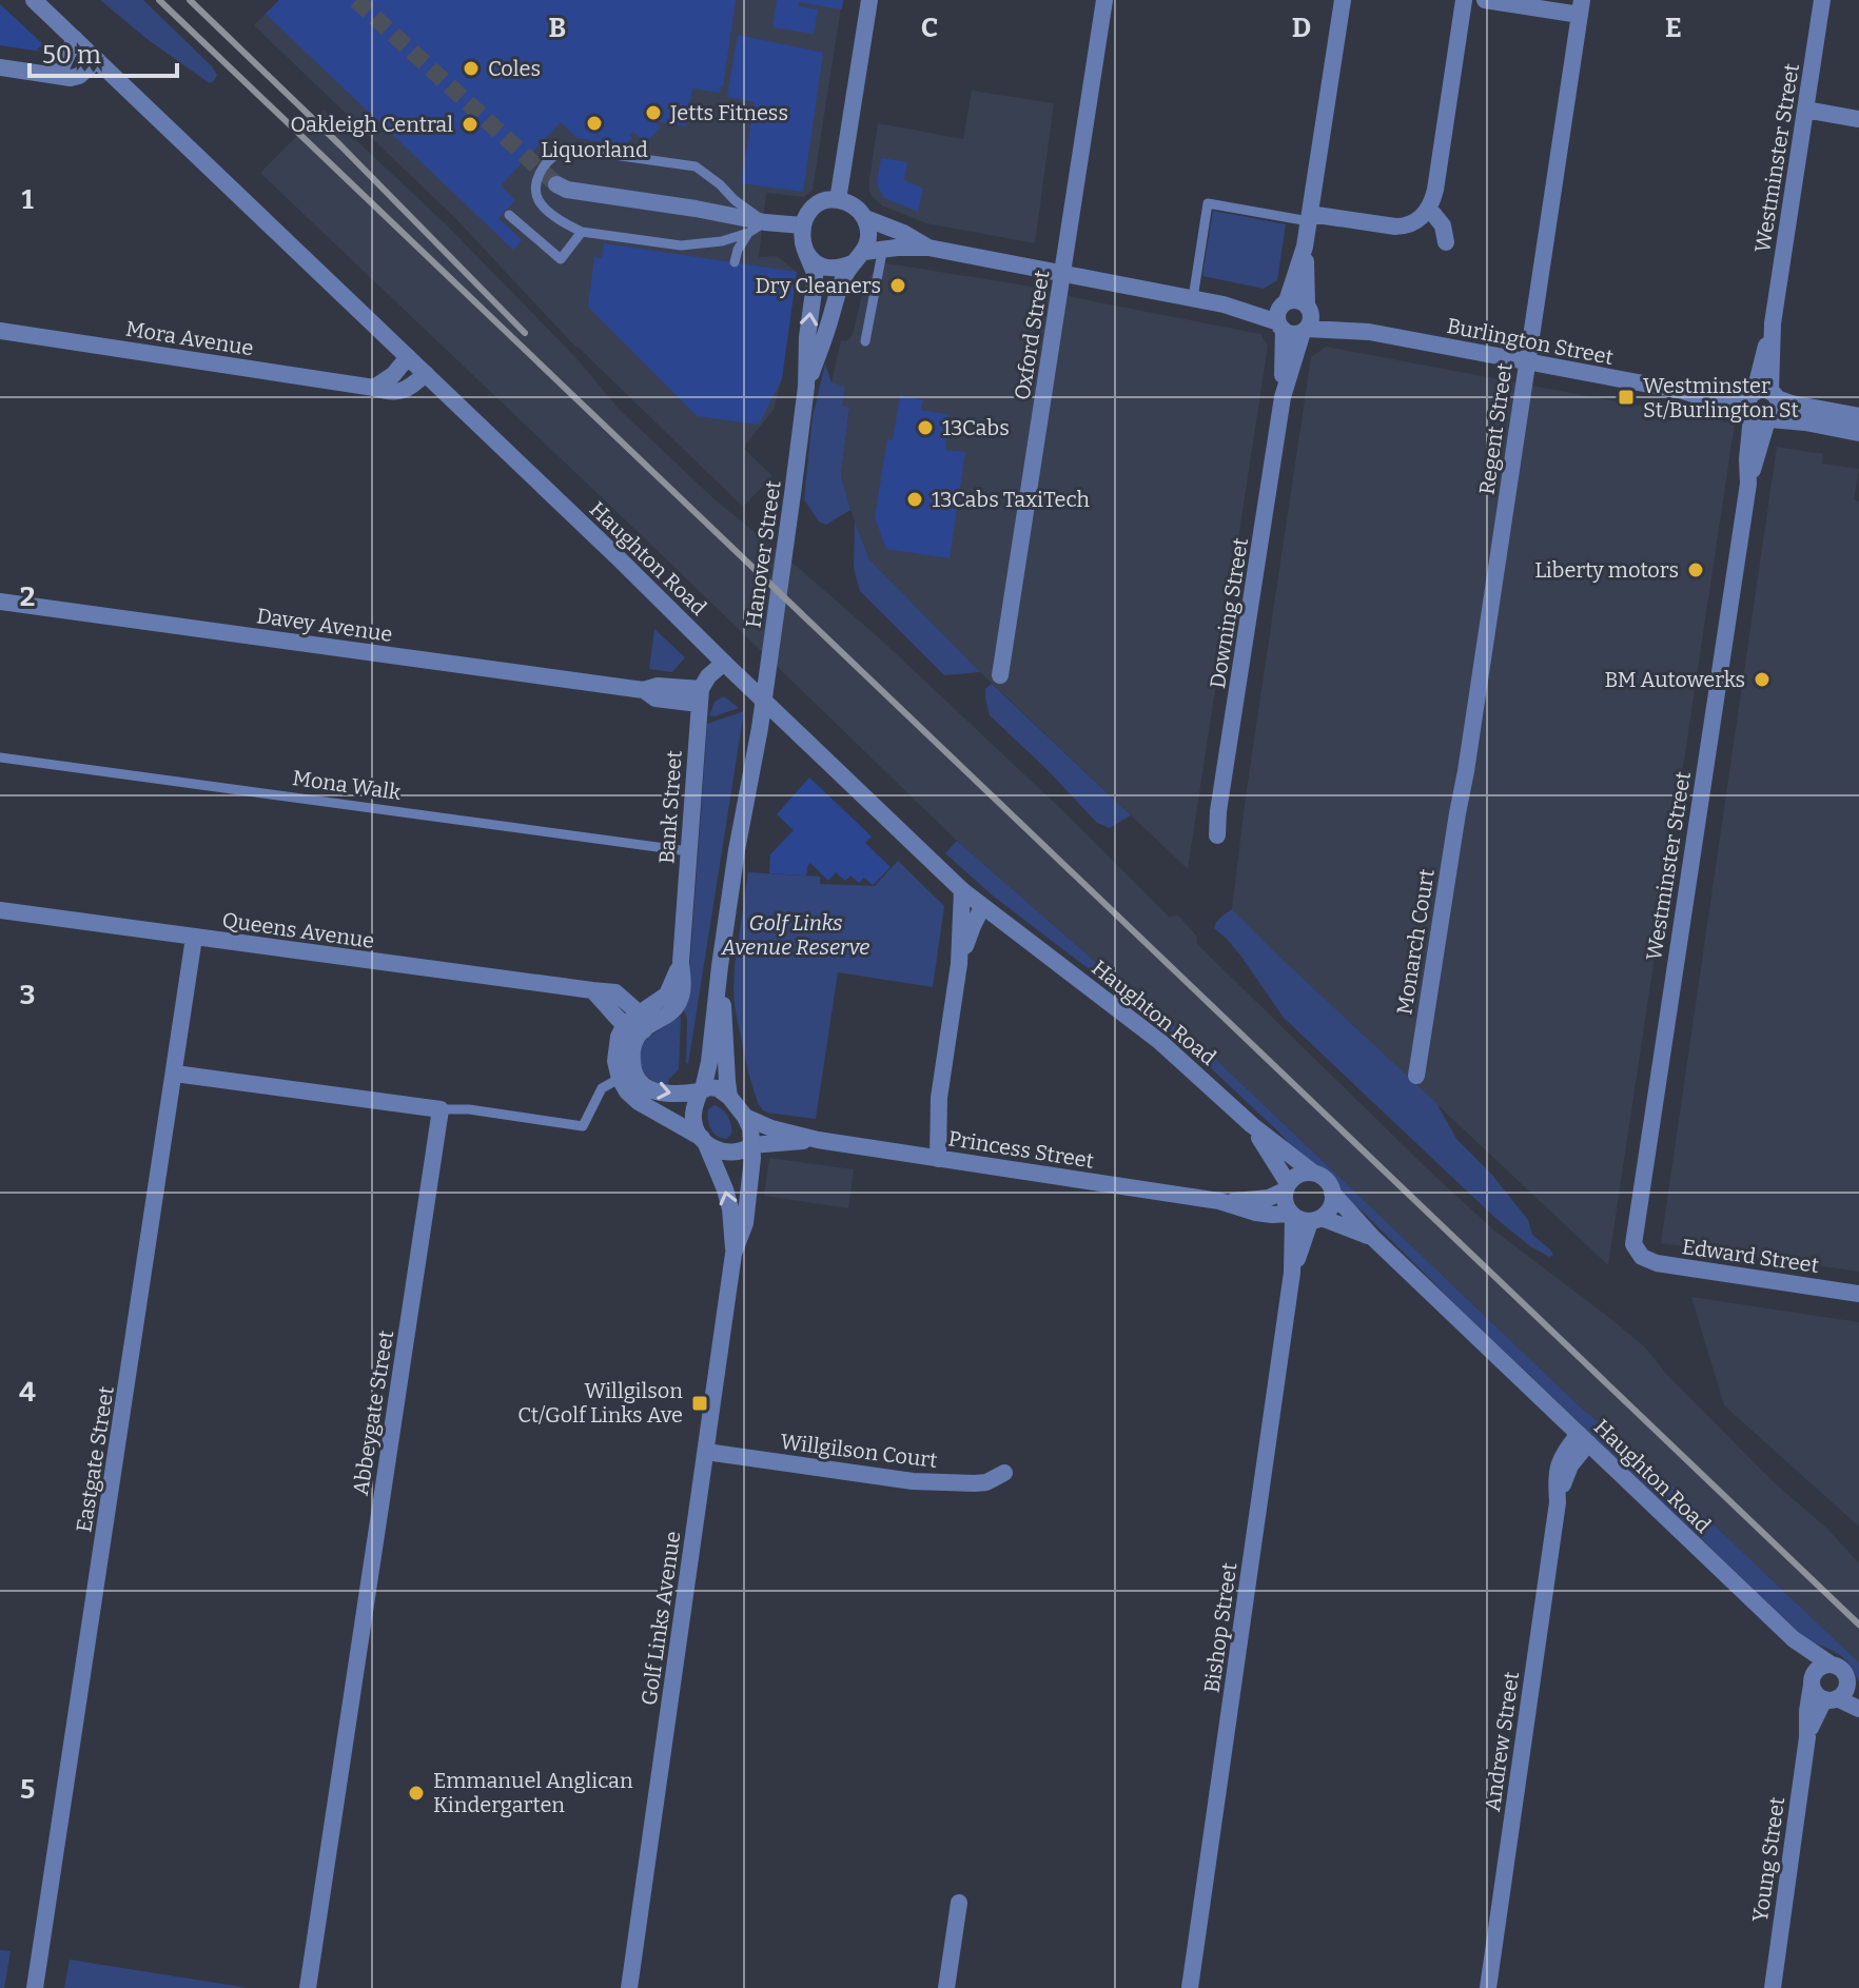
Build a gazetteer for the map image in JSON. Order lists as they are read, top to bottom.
{
  "streets": {
    "street": [
      "Westminster Street",
      "Oxford Street",
      "Mora Avenue",
      "Burlington Street",
      "Regent Street",
      "Hanover Street",
      "Haughton Road",
      "Downing Street",
      "Davey Avenue",
      "Bank Street",
      "Queens Avenue",
      "Monarch Court",
      "Princess Street",
      "Edward Street",
      "Abbeygate Street",
      "Willgilson Court",
      "Eastgate Street",
      "Golf Links Avenue",
      "Bishop Street",
      "Andrew Street",
      "Young Street"
    ],
    "lane": ["Mona Walk"]
  },
  "crossings": [
    ["Westminster Street", "Burlington Street"],
    ["Westminster Street", "Edward Street"],
    ["Mora Avenue", "Haughton Road"],
    ["Burlington Street", "Regent Street"],
    ["Burlington Street", "Downing Street"],
    ["Regent Street", "Monarch Court"],
    ["Haughton Road", "Princess Street"],
    ["Haughton Road", "Bishop Street"],
    ["Haughton Road", "Andrew Street"],
    ["Haughton Road", "Young Street"],
    ["Davey Avenue", "Bank Street"],
    ["Mona Walk", "Bank Street"],
    ["Bank Street", "Queens Avenue"],
    ["Queens Avenue", "Eastgate Street"],
    ["Princess Street", "Golf Links Avenue"],
    ["Princess Street", "Bishop Street"],
    ["Willgilson Court", "Golf Links Avenue"]
  ],
  "parks": ["Golf Links Avenue Reserve"],
  "places": {
    "other": [
      "Coles",
      "Jetts Fitness",
      "Liquorland",
      "Oakleigh Central",
      "Dry Cleaners",
      "13Cabs",
      "13Cabs TaxiTech",
      "Liberty motors",
      "BM Autowerks",
      "Emmanuel Anglican Kindergarten"
    ],
    "transit": ["Westminster St/Burlington St", "Willgilson Ct/Golf Links Ave"]
  },
  "scale_bar": "50 m",
  "grid": {
    "columns": [
      "B",
      "C",
      "D",
      "E"
    ],
    "rows": [
      "1",
      "2",
      "3",
      "4",
      "5"
    ]
  }
}
